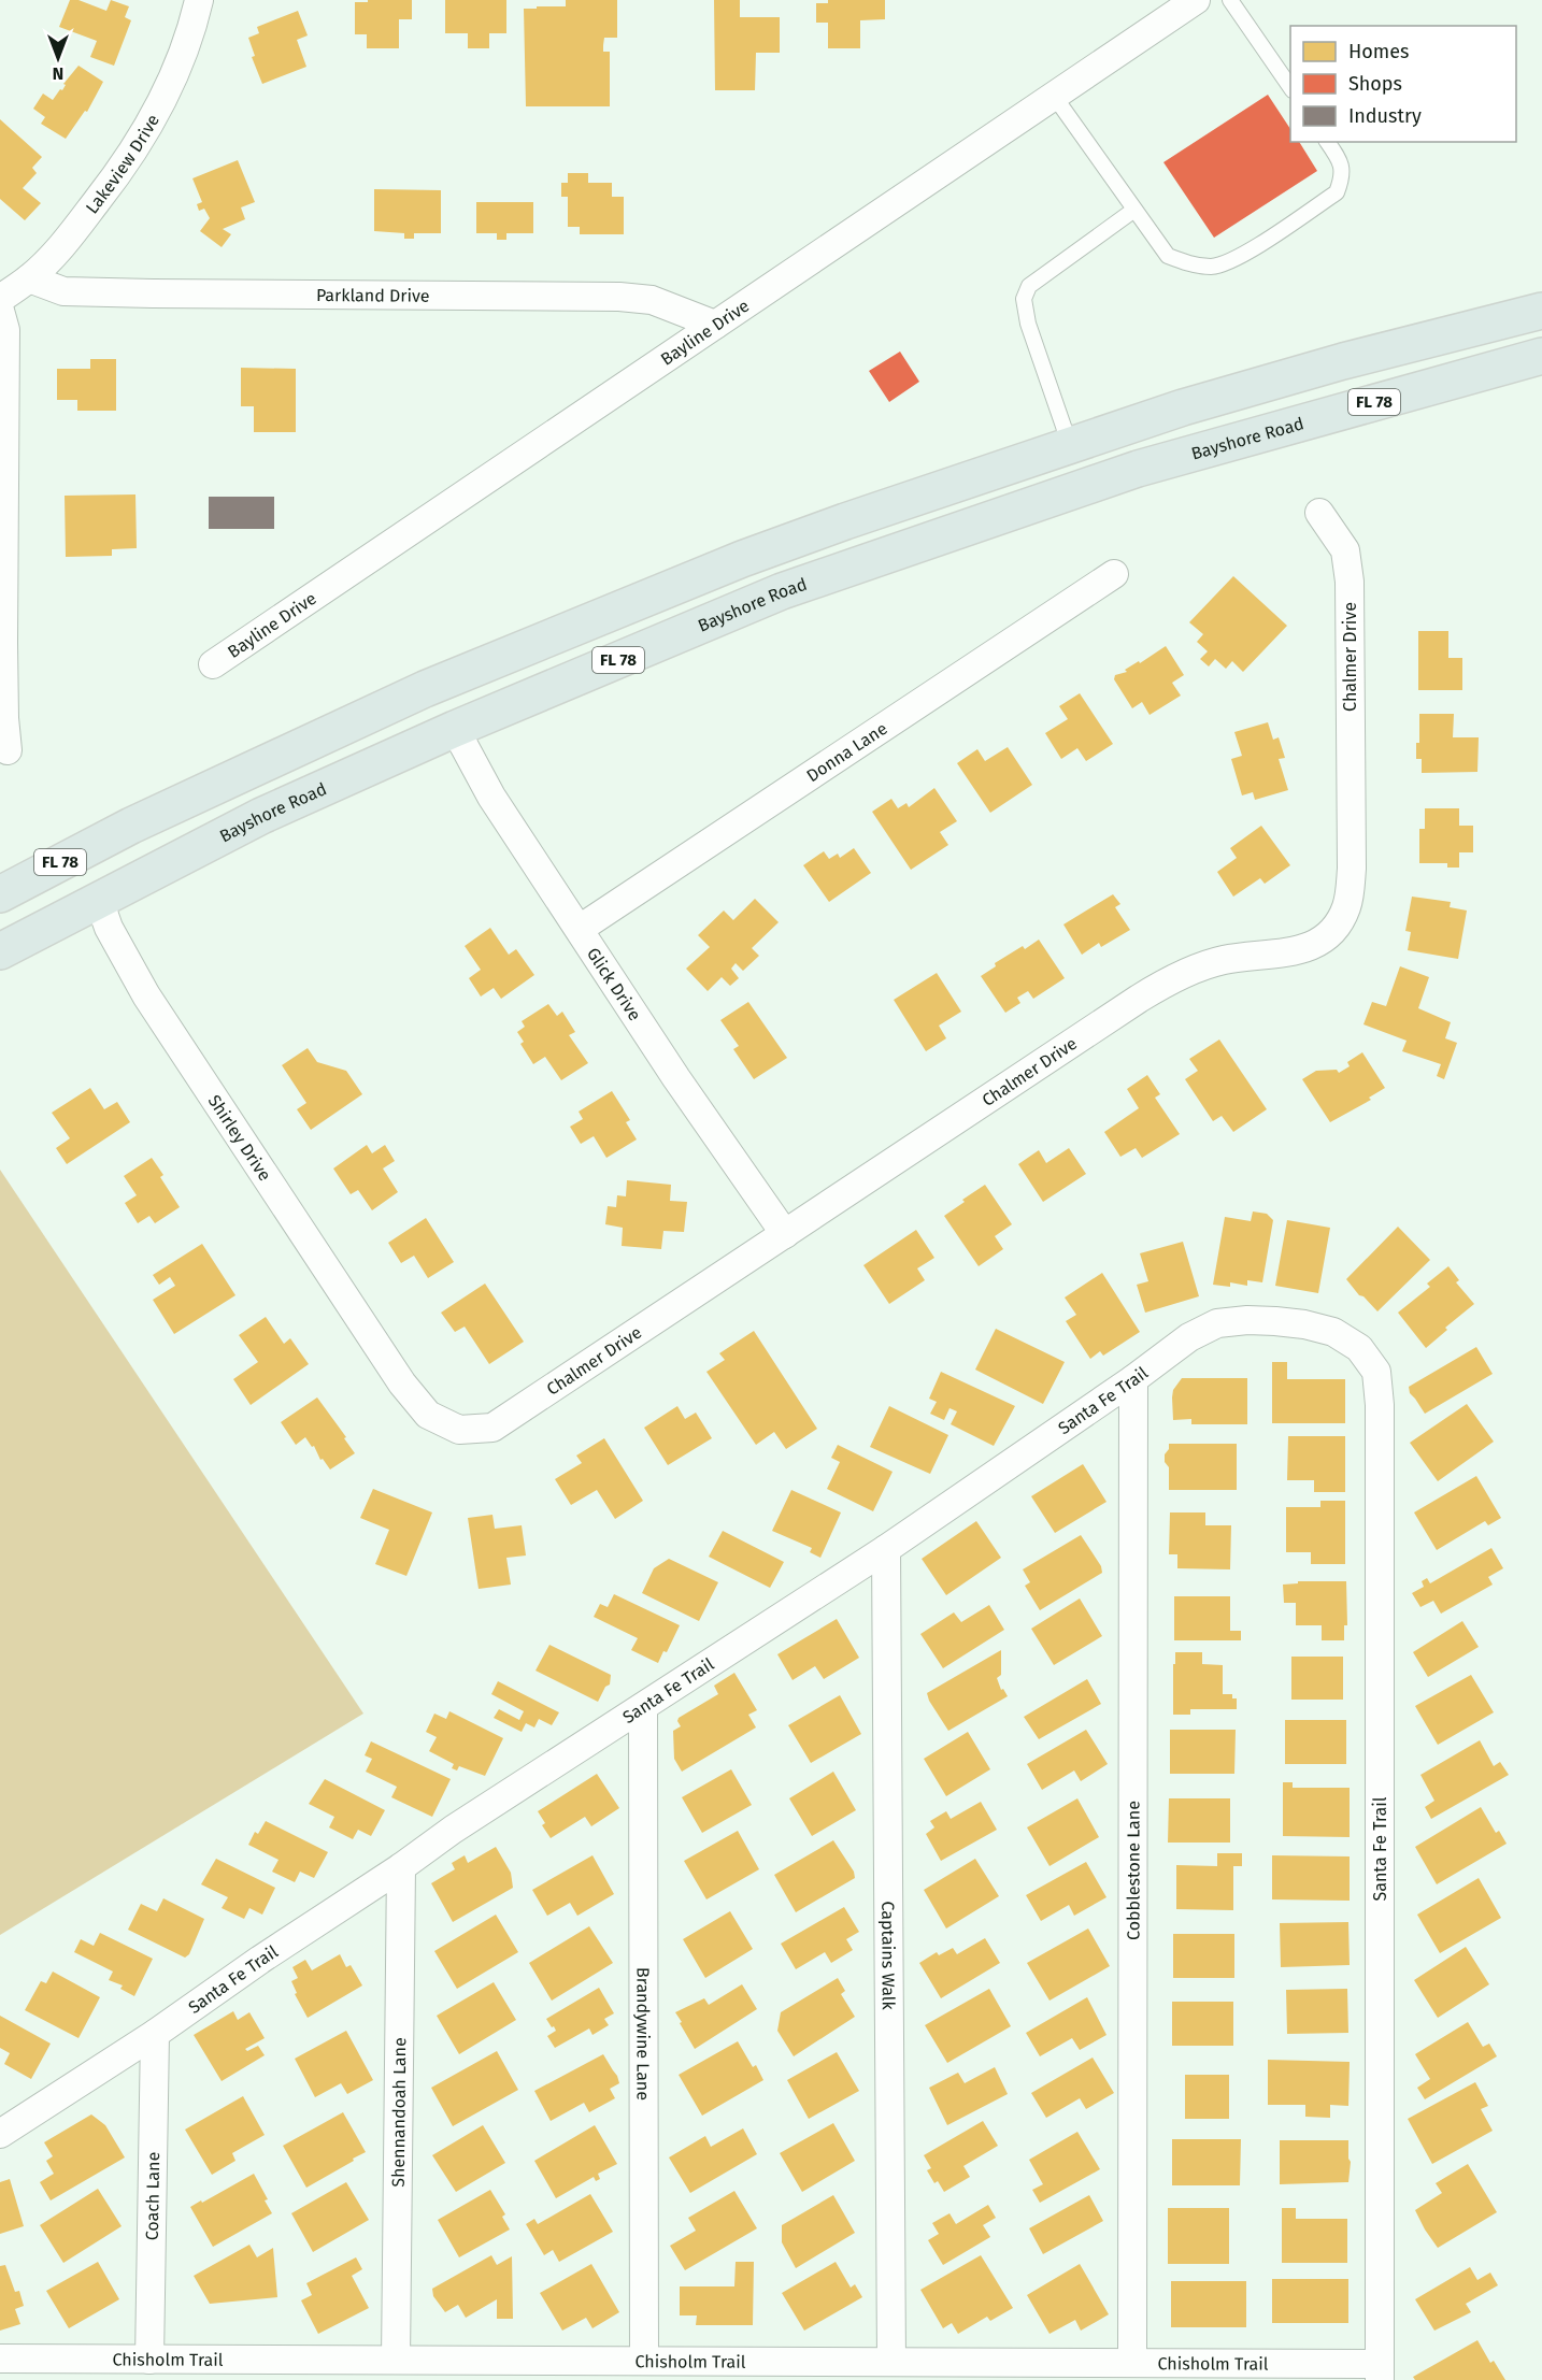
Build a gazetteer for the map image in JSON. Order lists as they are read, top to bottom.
{
  "streets": {
    "main road": ["FL 78", "Bayshore Road"],
    "street": [
      "Lakeview Drive",
      "Parkland Drive",
      "Bayline Drive",
      "Chalmer Drive",
      "Donna Lane",
      "Glick Drive",
      "Shirley Drive",
      "Santa Fe Trail",
      "Cobblestone Lane",
      "Captains Walk",
      "Brandywine Lane",
      "Shennandoah Lane",
      "Coach Lane",
      "Chisholm Trail"
    ]
  },
  "crossings": [
    ["Lakeview Drive", "Parkland Drive"],
    ["Parkland Drive", "Bayline Drive"],
    ["Bayshore Road", "Glick Drive"],
    ["Bayshore Road", "Shirley Drive"],
    ["Chalmer Drive", "Glick Drive"],
    ["Chalmer Drive", "Shirley Drive"],
    ["Donna Lane", "Glick Drive"],
    ["Santa Fe Trail", "Cobblestone Lane"],
    ["Santa Fe Trail", "Captains Walk"],
    ["Santa Fe Trail", "Brandywine Lane"],
    ["Santa Fe Trail", "Shennandoah Lane"],
    ["Santa Fe Trail", "Coach Lane"],
    ["Santa Fe Trail", "Chisholm Trail"],
    ["Cobblestone Lane", "Chisholm Trail"],
    ["Captains Walk", "Chisholm Trail"],
    ["Brandywine Lane", "Chisholm Trail"],
    ["Shennandoah Lane", "Chisholm Trail"],
    ["Coach Lane", "Chisholm Trail"]
  ],
  "legend": ["Homes", "Shops", "Industry"],
  "north": "bottom"
}
